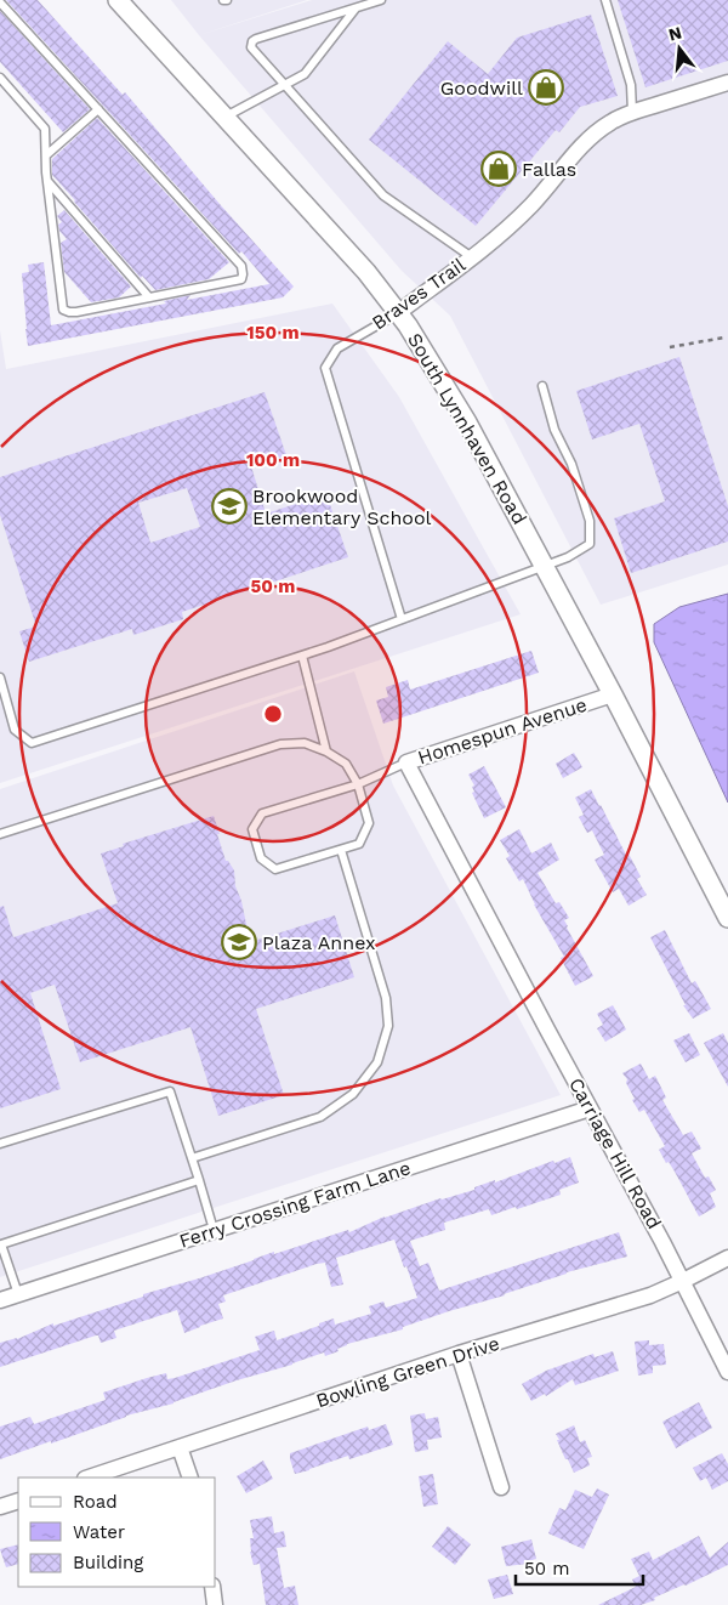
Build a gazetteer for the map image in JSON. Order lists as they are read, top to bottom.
{
  "streets": {
    "street": [
      "Braves Trail",
      "South Lynnhaven Road",
      "Homespun Avenue",
      "Carriage Hill Road",
      "Ferry Crossing Farm Lane",
      "Bowling Green Drive"
    ]
  },
  "crossings": [
    ["Braves Trail", "South Lynnhaven Road"],
    ["South Lynnhaven Road", "Homespun Avenue"],
    ["Homespun Avenue", "Carriage Hill Road"],
    ["Carriage Hill Road", "Ferry Crossing Farm Lane"],
    ["Carriage Hill Road", "Bowling Green Drive"]
  ],
  "places": {
    "shop": ["Goodwill", "Fallas"],
    "school or university": ["Brookwood Elementary School", "Plaza Annex"]
  },
  "legend": ["Road", "Water", "Building"],
  "scale_bar": "50 m",
  "north": "top",
  "rings": ["150 m", "100 m", "50 m"]
}
